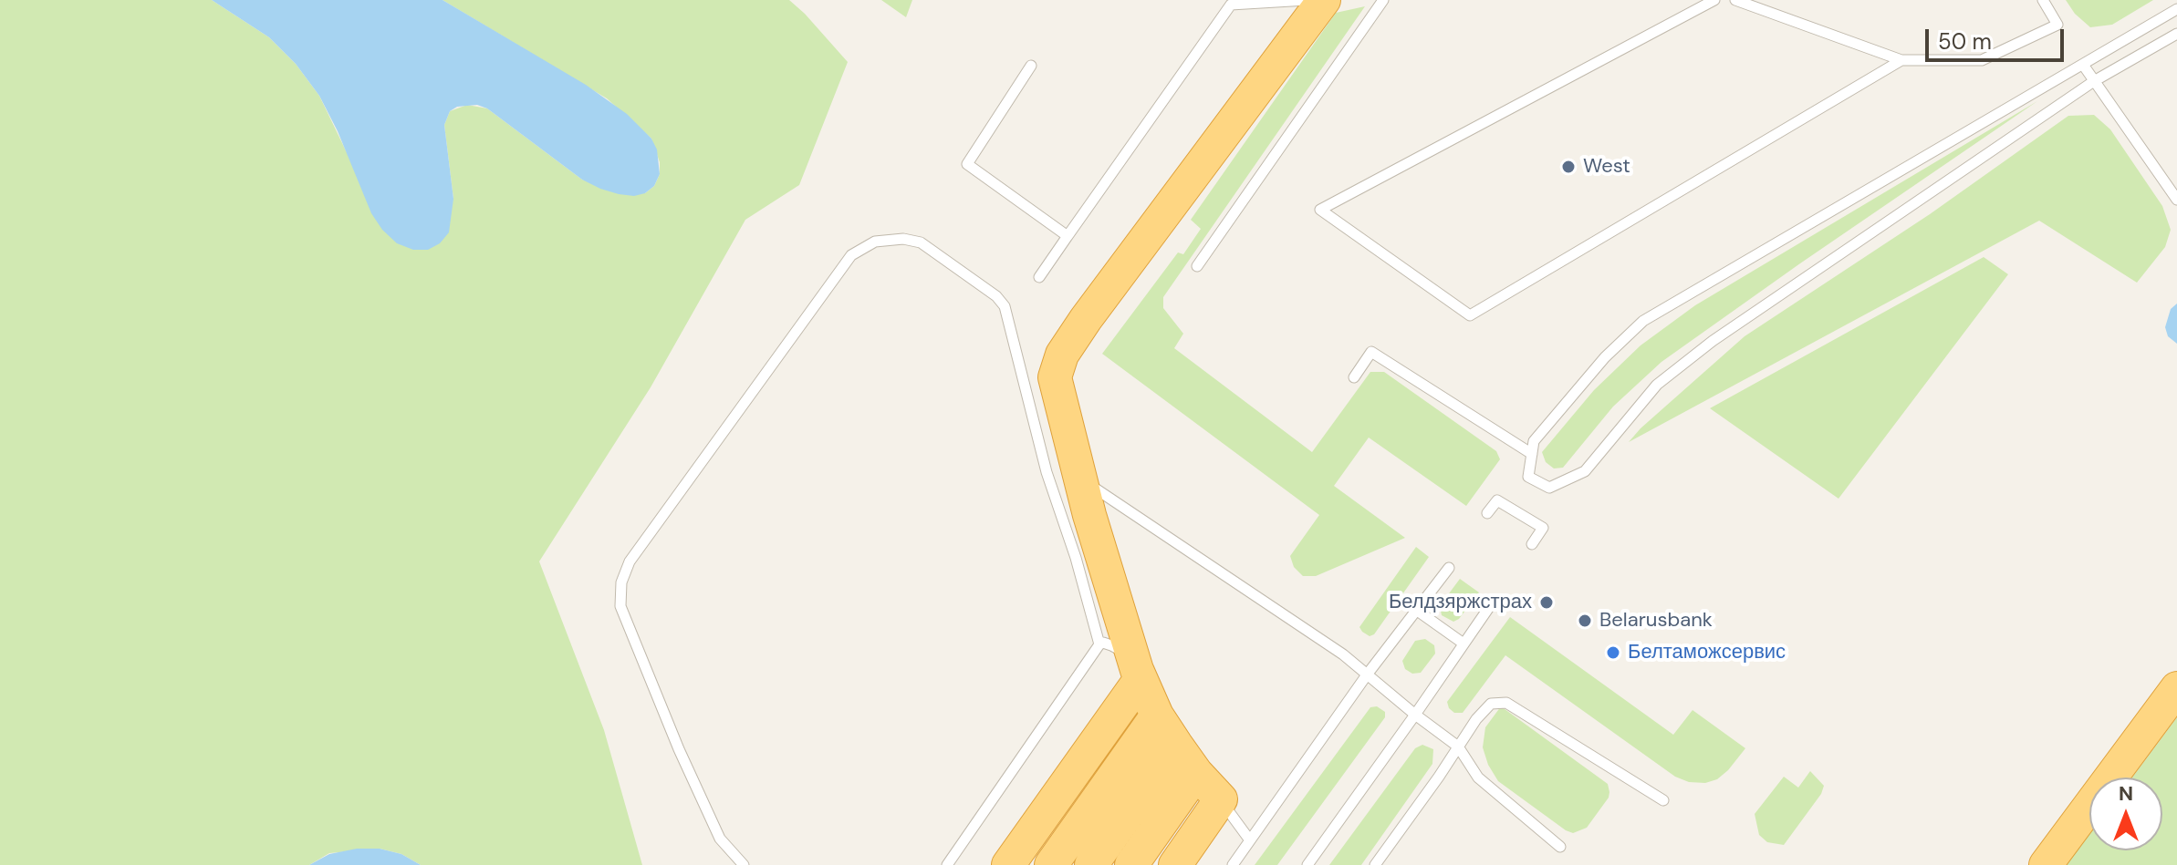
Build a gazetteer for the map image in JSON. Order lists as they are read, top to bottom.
{
  "places": [
    "West",
    "Белдзяржстрах",
    "Belarusbank",
    "Белтаможсервис"
  ],
  "scale_bar": "50 m",
  "north": "top"
}
